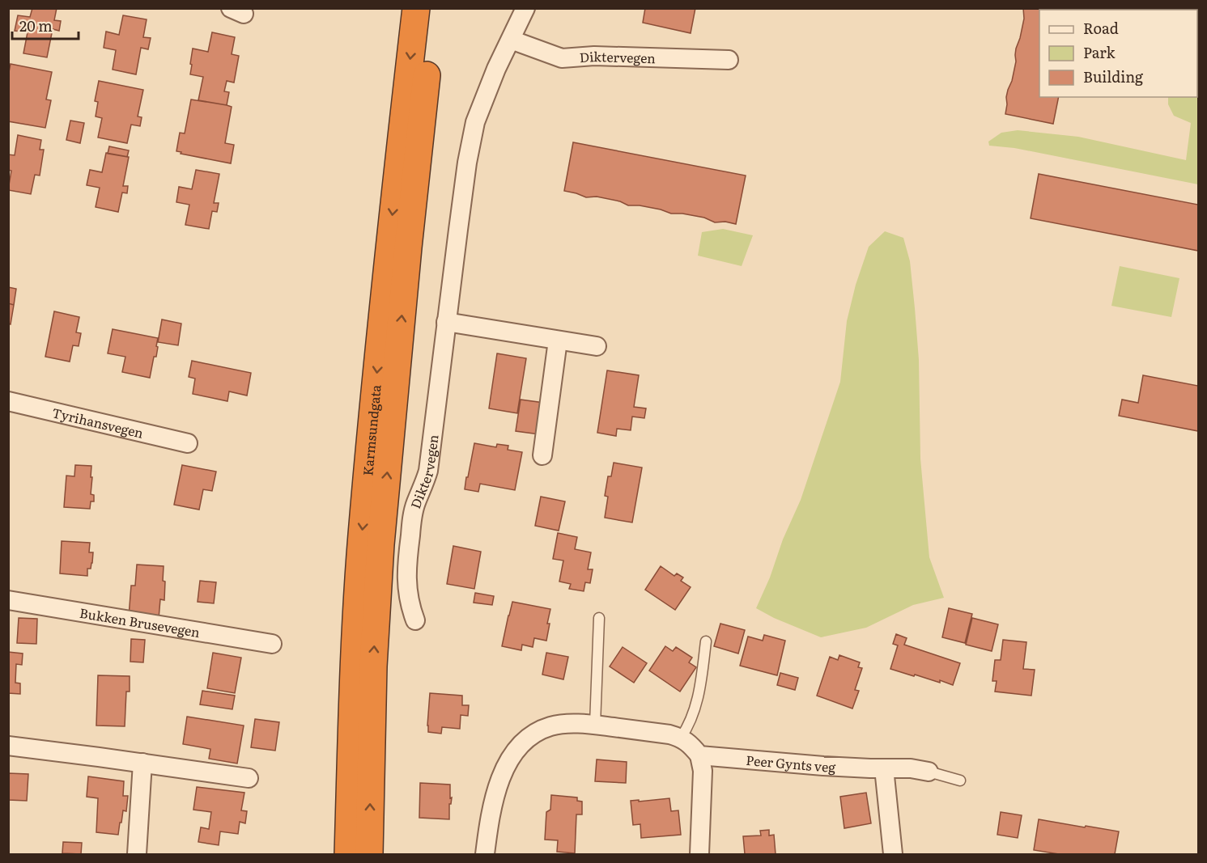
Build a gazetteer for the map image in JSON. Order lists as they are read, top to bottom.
{
  "streets": {
    "highway": ["Karmsundgata"],
    "street": [
      "Diktervegen",
      "Tyrihansvegen",
      "Bukken Brusevegen",
      "Peer Gynts veg"
    ]
  },
  "legend": ["Road", "Park", "Building"],
  "scale_bar": "20 m"
}
